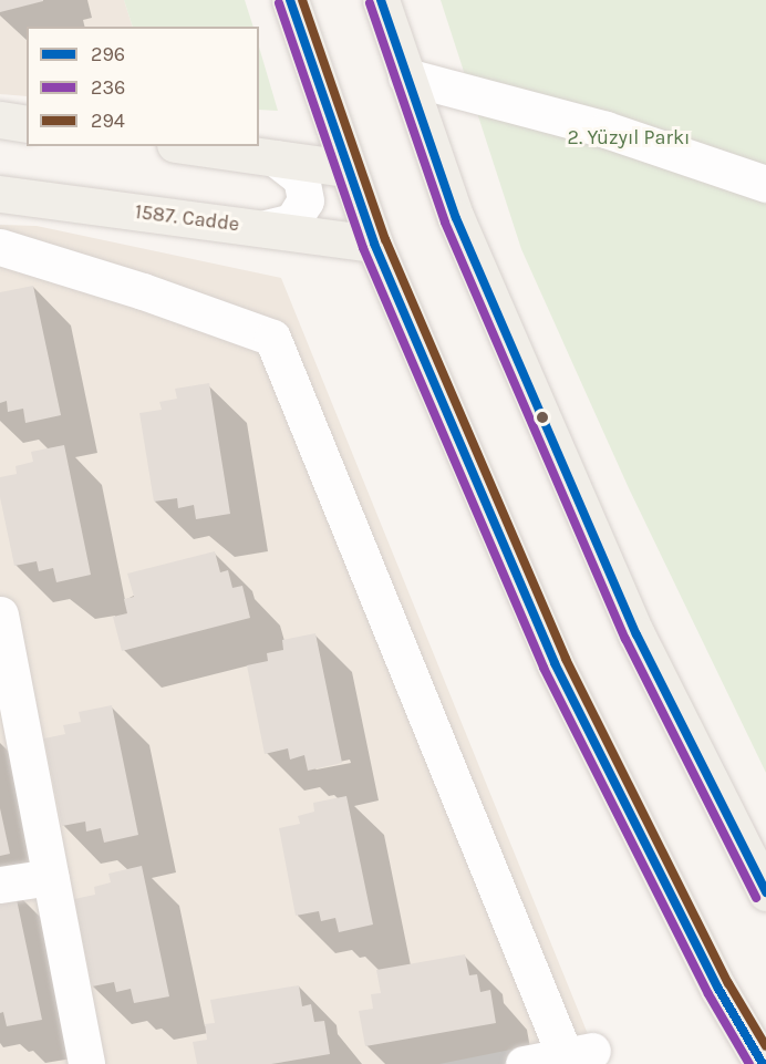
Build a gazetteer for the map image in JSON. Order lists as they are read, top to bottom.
{
  "streets": {
    "main road": ["1587. Cadde"]
  },
  "parks": ["2. Yüzyıl Parkı"],
  "lines": ["transit line 296", "transit line 294", "transit line 236"],
  "legend": ["296", "236", "294"]
}
